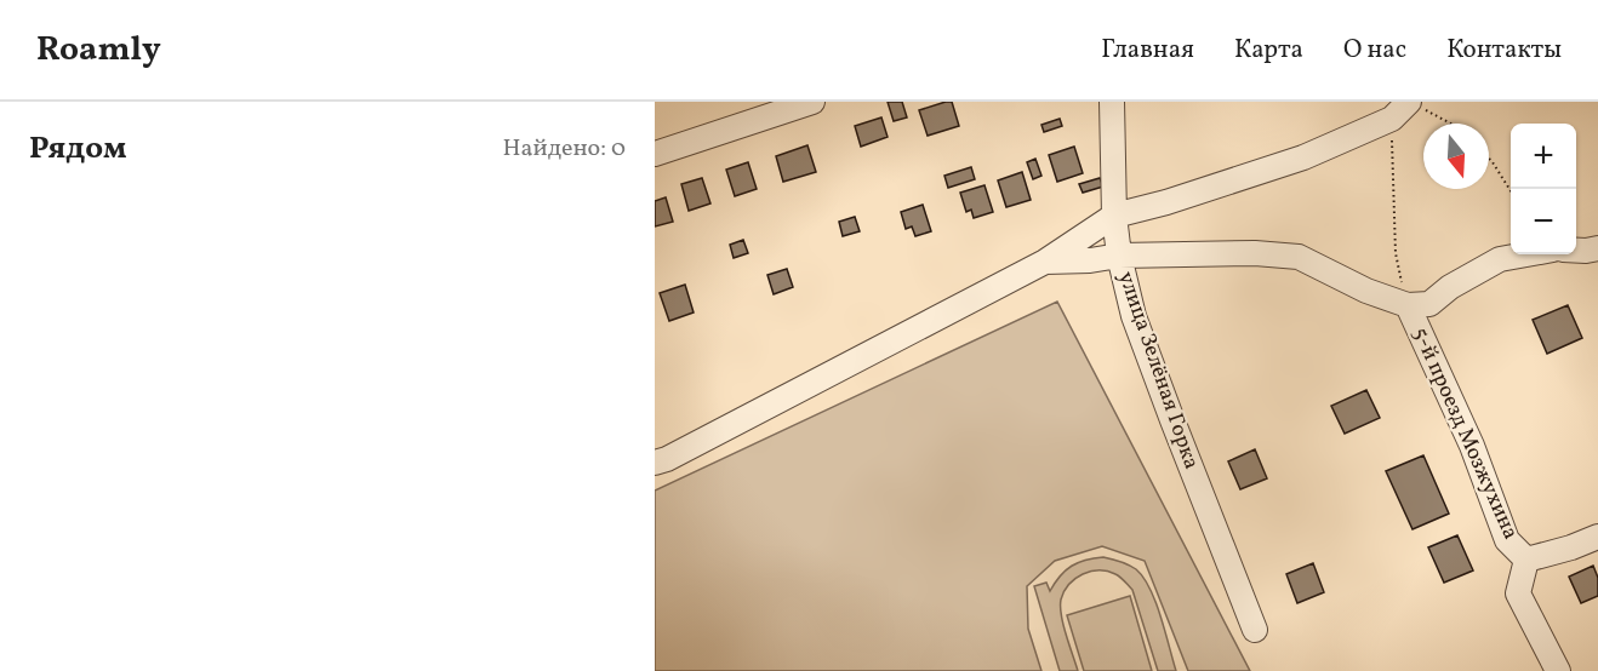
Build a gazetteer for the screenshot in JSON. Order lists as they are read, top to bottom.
{
  "streets": {
    "street": ["улица Зелёная Горка", "5-й проезд Мозжухина"]
  },
  "north": "bottom",
  "page": {
    "header": "Roamly",
    "nav": [
      "Главная",
      "Карта",
      "О нас",
      "Контакты"
    ],
    "heading": ["Рядом", "Найдено: 0"],
    "map_buttons": ["+", "−"]
  }
}
